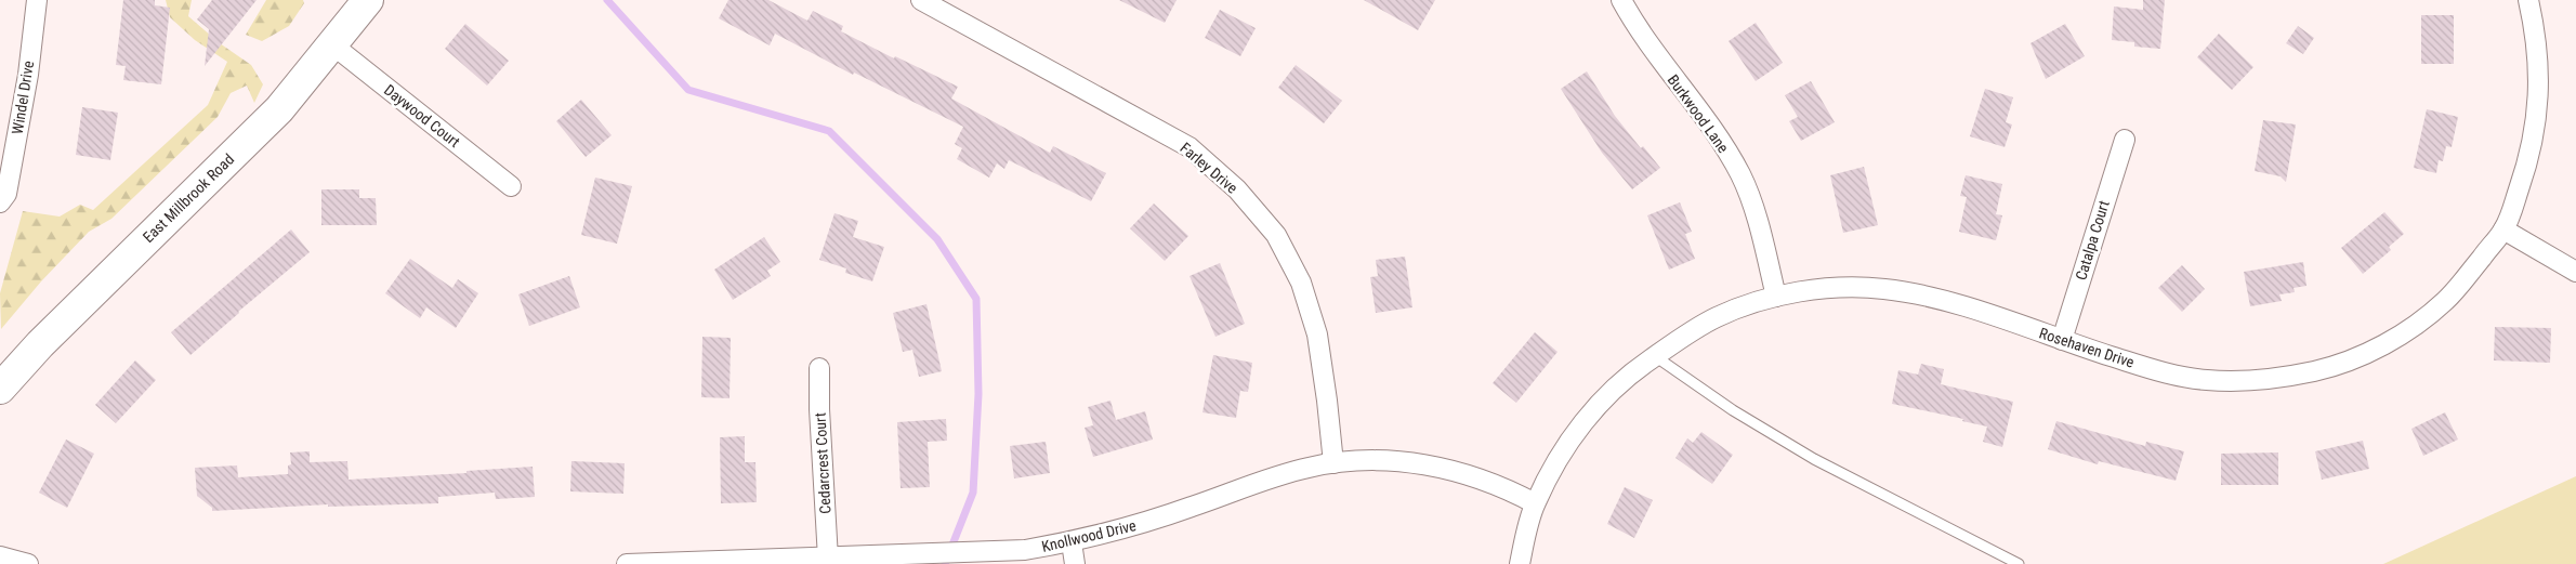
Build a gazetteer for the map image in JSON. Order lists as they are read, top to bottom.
{
  "streets": {
    "main road": ["East Millbrook Road"],
    "street": [
      "Windel Drive",
      "Burkwood Lane",
      "Daywood Court",
      "Farley Drive",
      "Catalpa Court",
      "Rosehaven Drive",
      "Cedarcrest Court",
      "Knollwood Drive"
    ]
  },
  "crossings": [
    ["Burkwood Lane", "Rosehaven Drive"],
    ["Daywood Court", "East Millbrook Road"],
    ["Farley Drive", "Knollwood Drive"],
    ["Catalpa Court", "Rosehaven Drive"],
    ["Rosehaven Drive", "Knollwood Drive"],
    ["Cedarcrest Court", "Knollwood Drive"]
  ]
}
